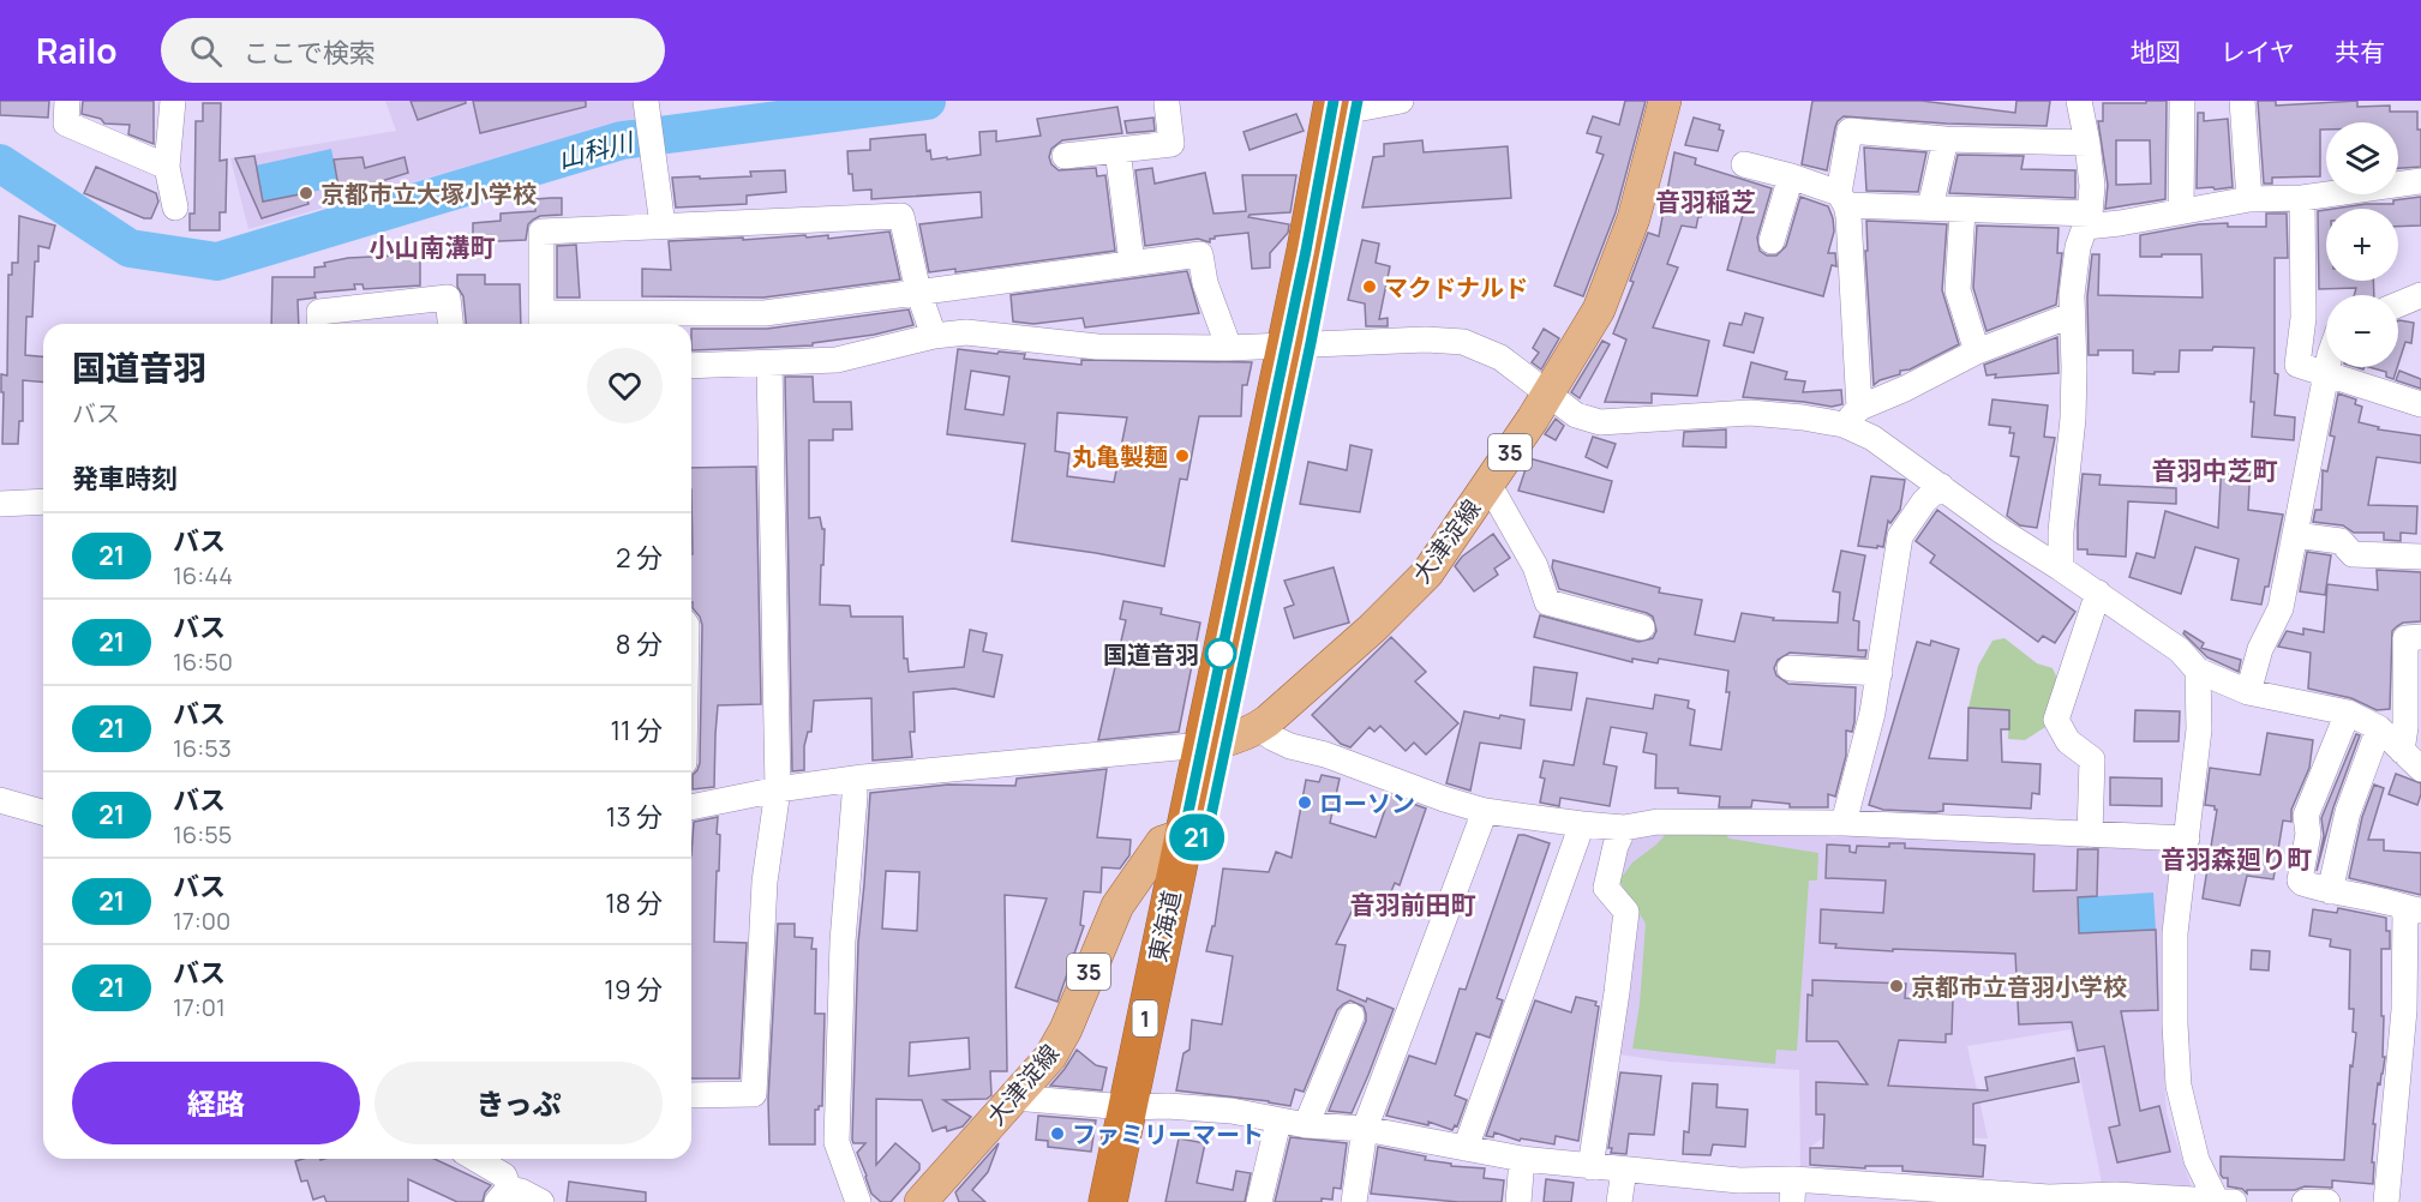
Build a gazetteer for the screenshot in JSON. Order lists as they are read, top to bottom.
{
  "streets": {
    "highway": ["東海道", "1"],
    "main road": ["35", "大津淀線"]
  },
  "crossings": [
    ["大津淀線", "東海道"]
  ],
  "districts": [
    "音羽稲芝",
    "小山南溝町",
    "音羽中芝町",
    "音羽森廻り町",
    "音羽前田町"
  ],
  "water": ["山科川"],
  "places": [
    "京都市立大塚小学校",
    "マクドナルド",
    "丸亀製麺",
    "国道音羽",
    "ローソン",
    "京都市立音羽小学校",
    "ファミリーマート"
  ],
  "lines": ["bus line 21"],
  "page": {
    "header": "Railo",
    "search": "ここで検索",
    "nav": ["地図", "レイヤ", "共有"],
    "on_map": "21",
    "map_buttons": ["+", "−"],
    "heading": [
      ["国道音羽", "バス"],
      "発車時刻"
    ],
    "list": [
      {
        "mark": "21",
        "name": "バス",
        "note": "16:44",
        "value": "2 分"
      },
      {
        "mark": "21",
        "name": "バス",
        "note": "16:50",
        "value": "8 分"
      },
      {
        "mark": "21",
        "name": "バス",
        "note": "16:53",
        "value": "11 分"
      },
      {
        "mark": "21",
        "name": "バス",
        "note": "16:55",
        "value": "13 分"
      },
      {
        "mark": "21",
        "name": "バス",
        "note": "17:00",
        "value": "18 分"
      },
      {
        "mark": "21",
        "name": "バス",
        "note": "17:01",
        "value": "19 分"
      }
    ],
    "buttons": ["経路", "きっぷ"]
  }
}
